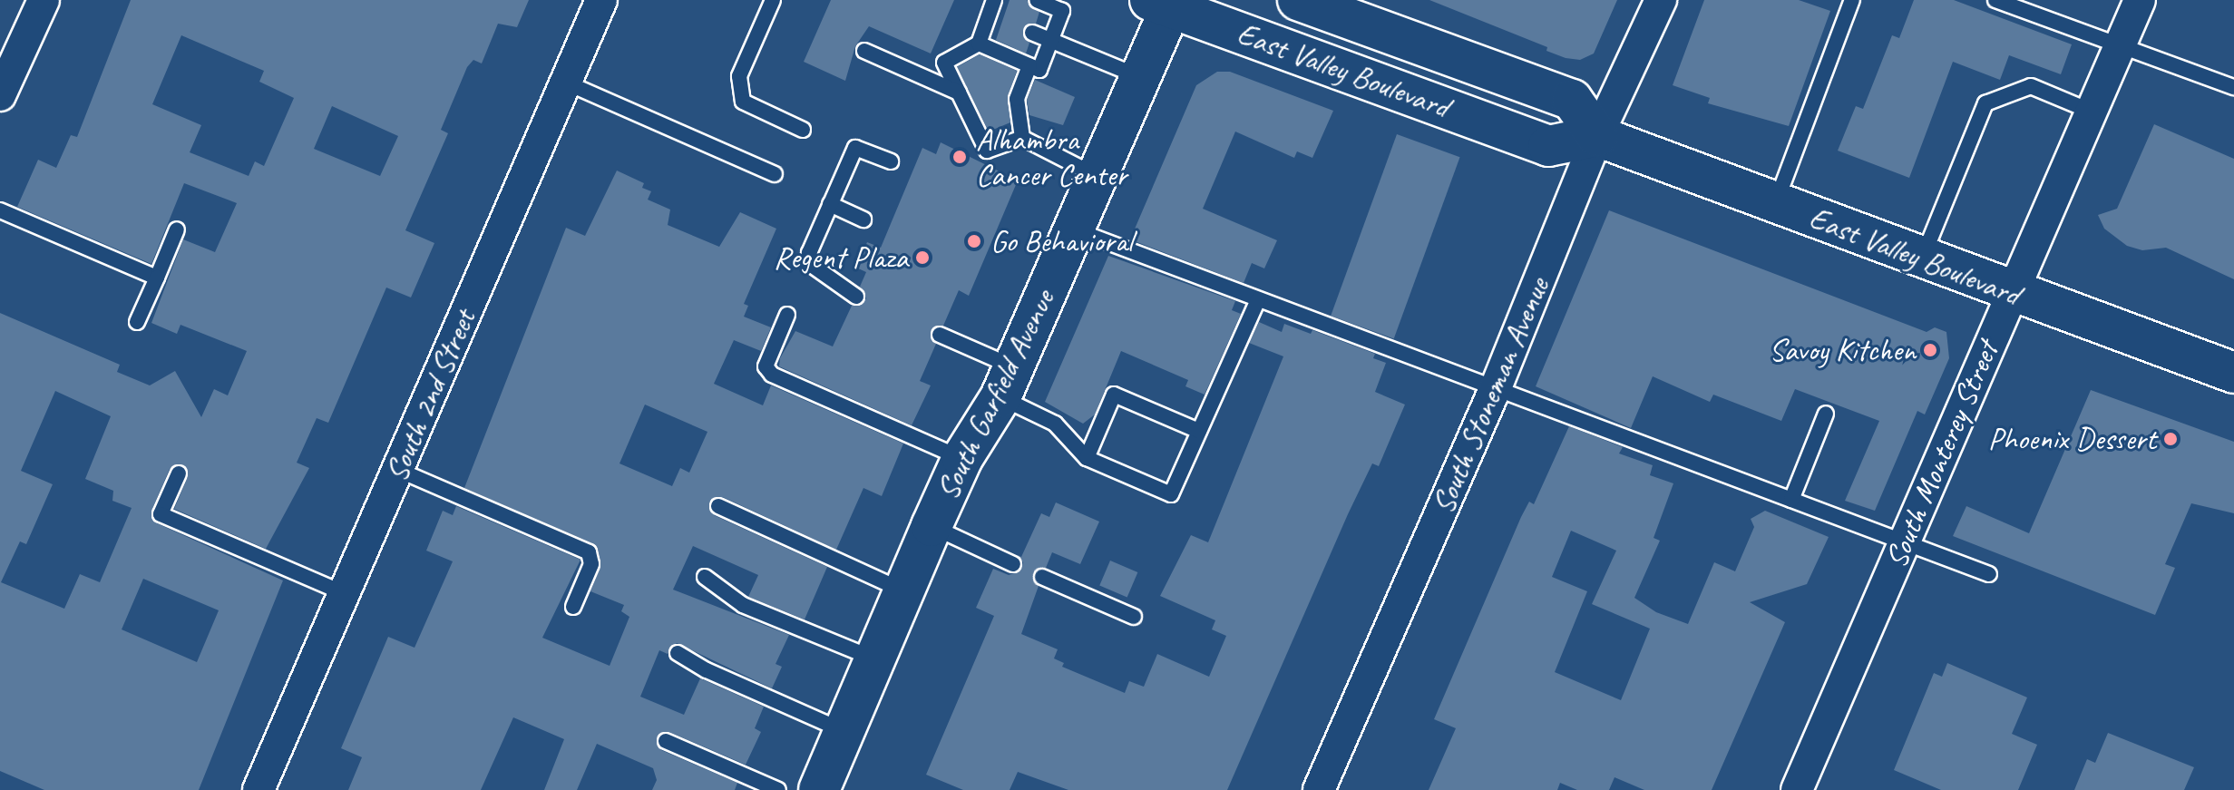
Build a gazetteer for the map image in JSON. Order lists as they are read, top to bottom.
{
  "streets": {
    "main road": ["East Valley Boulevard", "South Garfield Avenue"],
    "street": ["South 2nd Street", "South Stoneman Avenue", "South Monterey Street"]
  },
  "crossings": [
    ["East Valley Boulevard", "South Garfield Avenue"],
    ["East Valley Boulevard", "South Stoneman Avenue"],
    ["East Valley Boulevard", "South Monterey Street"]
  ],
  "places": [
    "Alhambra Cancer Center",
    "Go Behavioral",
    "Regent Plaza",
    "Savoy Kitchen",
    "Phoenix Dessert"
  ]
}
